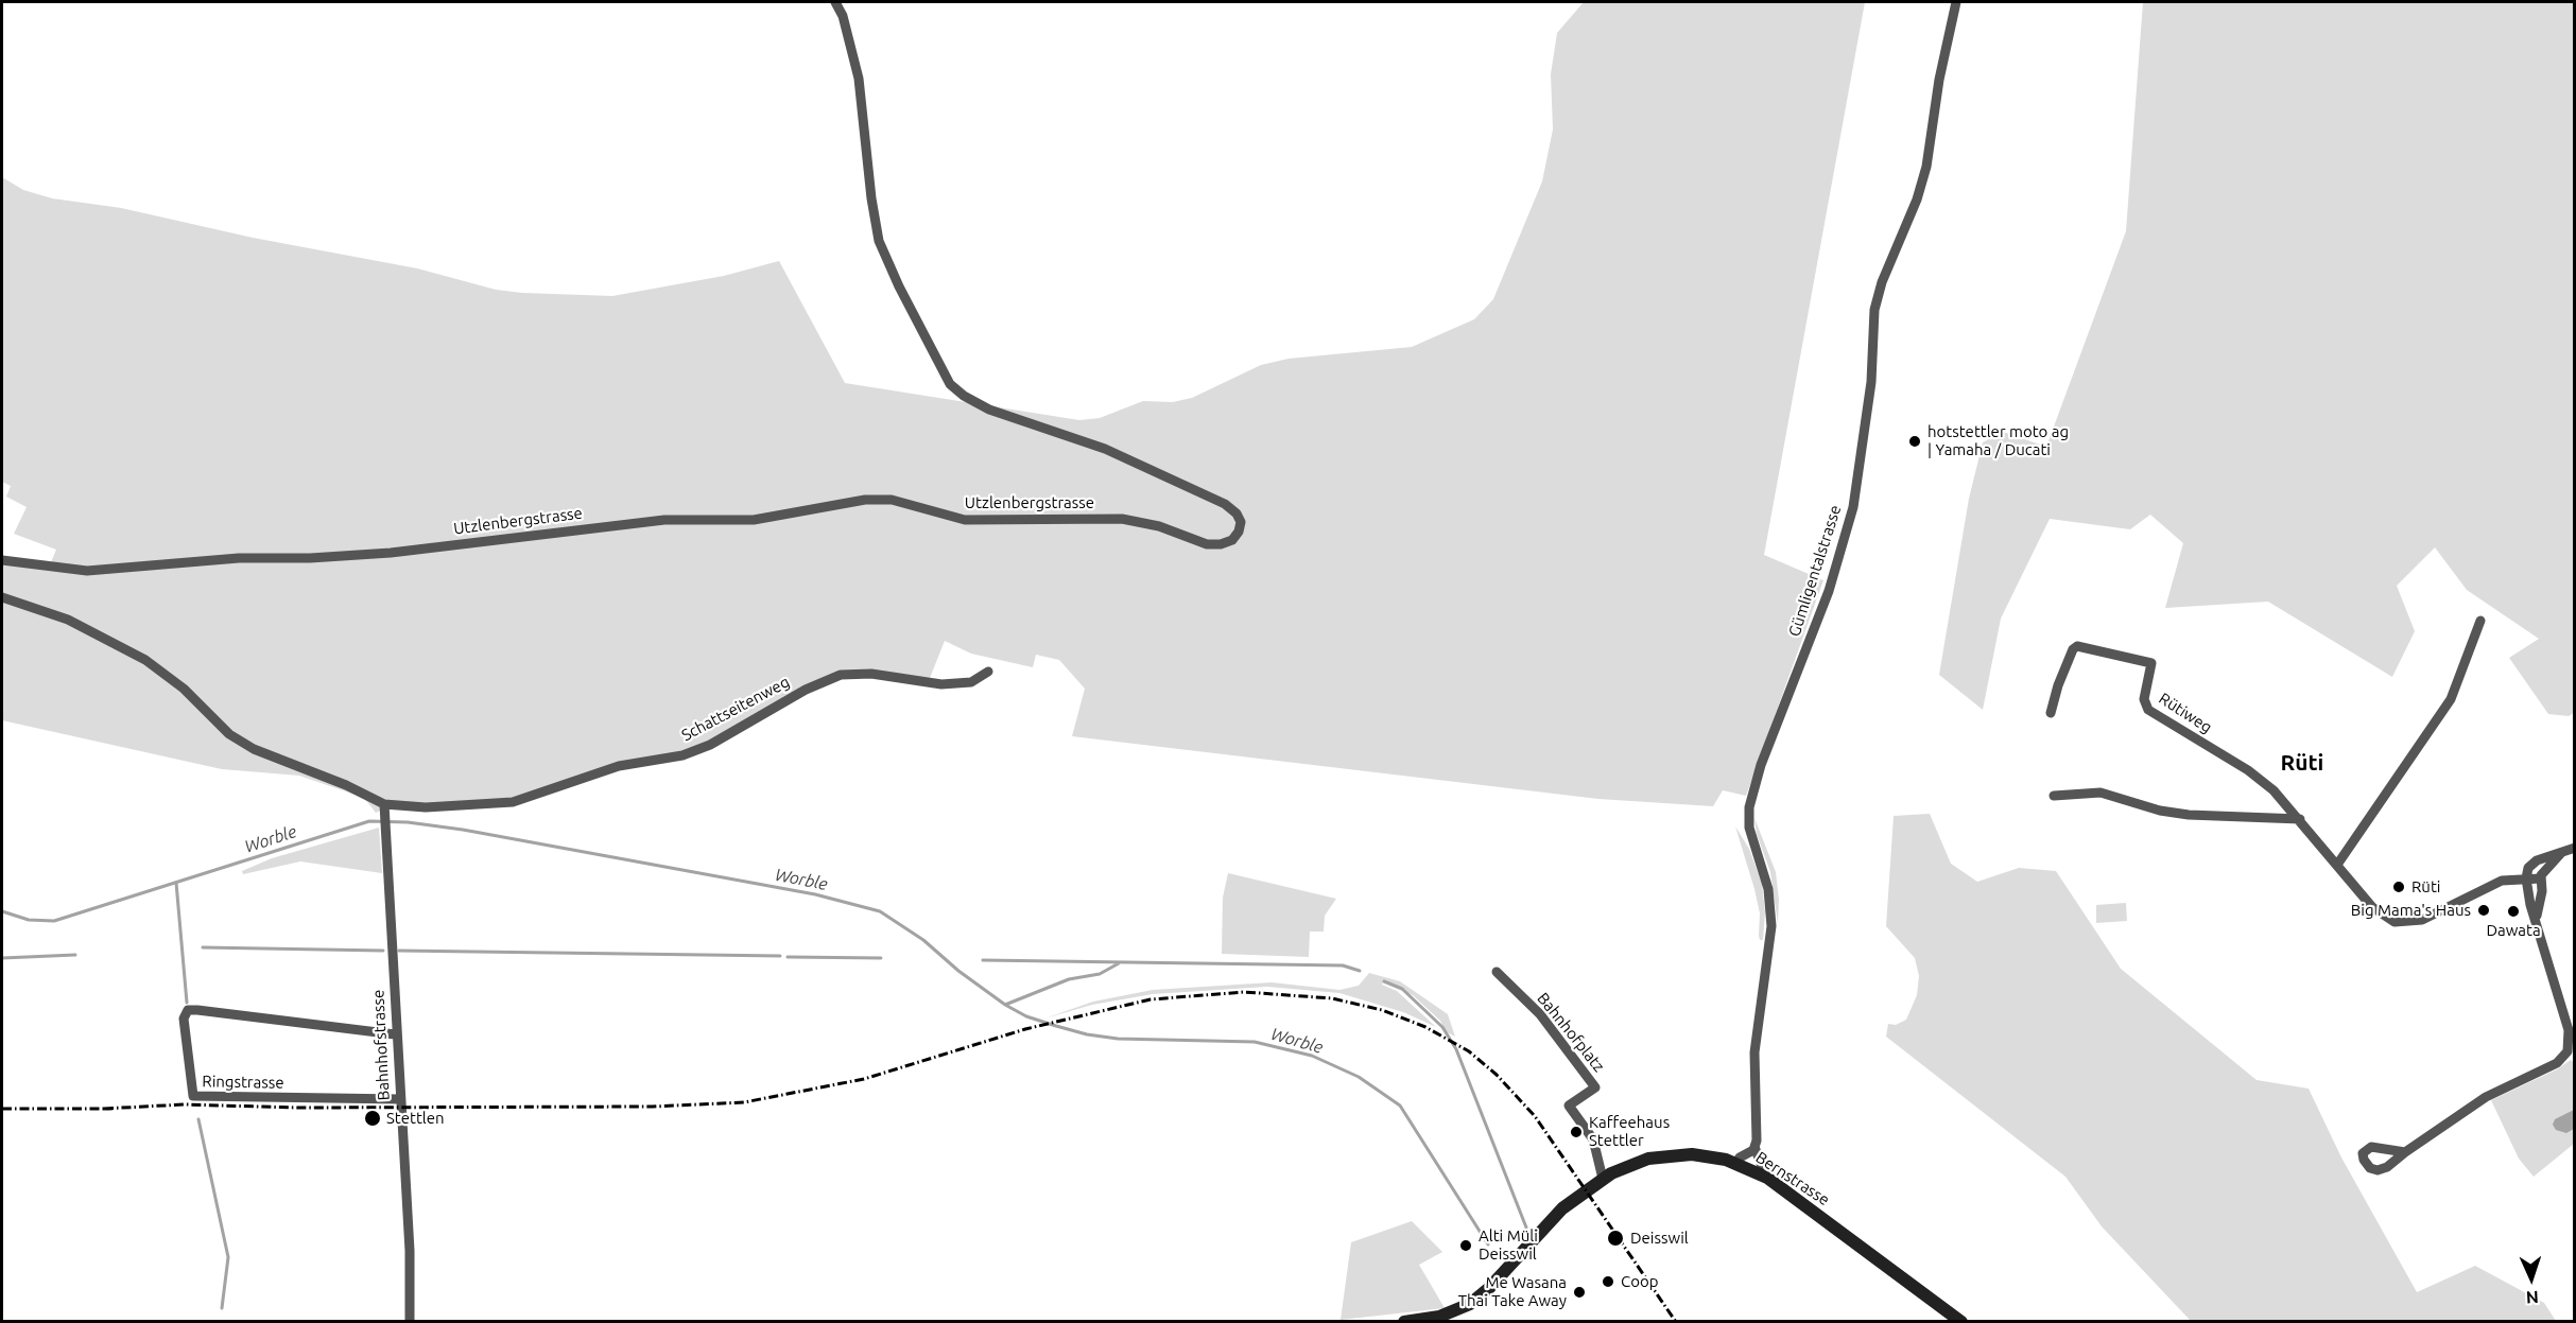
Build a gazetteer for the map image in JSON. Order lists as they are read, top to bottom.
{
  "streets": {
    "main road": ["Bernstrasse"],
    "street": [
      "Utzlenbergstrasse",
      "Gümligentalstrasse",
      "Schattseitenweg",
      "Rütiweg",
      "Bahnhofplatz",
      "Bahnhofstrasse",
      "Ringstrasse"
    ]
  },
  "crossings": [
    ["Gümligentalstrasse", "Bernstrasse"],
    ["Schattseitenweg", "Bahnhofstrasse"],
    ["Bahnhofplatz", "Bernstrasse"],
    ["Bahnhofstrasse", "Ringstrasse"]
  ],
  "districts": ["Rüti"],
  "water": ["Worble"],
  "places": [
    "hotstettler moto ag | Yamaha / Ducati",
    "Rüti",
    "Big Mama's Haus",
    "Dawata",
    "Stettlen",
    "Kaffeehaus Stettler",
    "Deisswil",
    "Alti Müli Deisswil",
    "Coop",
    "Me Wasana Thai Take Away"
  ],
  "north": "bottom"
}
